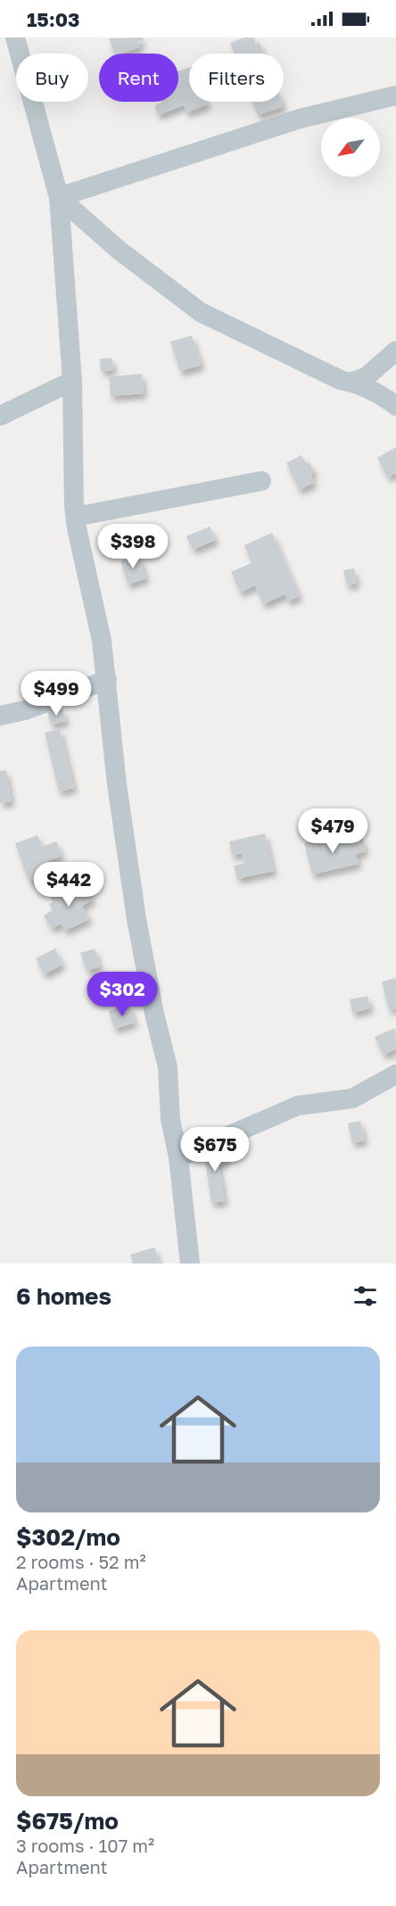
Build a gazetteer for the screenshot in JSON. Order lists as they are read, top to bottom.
{
  "north": "bottom left",
  "page": {
    "status": "15:03",
    "chip": ["Buy", "Rent", "Filters"],
    "price": [
      "$398",
      "$499",
      "$479",
      "$442",
      "$302",
      "$675"
    ],
    "heading": "6 homes",
    "list": [
      {
        "name": "$302/mo",
        "note": "2 rooms · 52 m² · Apartment"
      },
      {
        "name": "$675/mo",
        "note": "3 rooms · 107 m² · Apartment"
      }
    ]
  }
}
